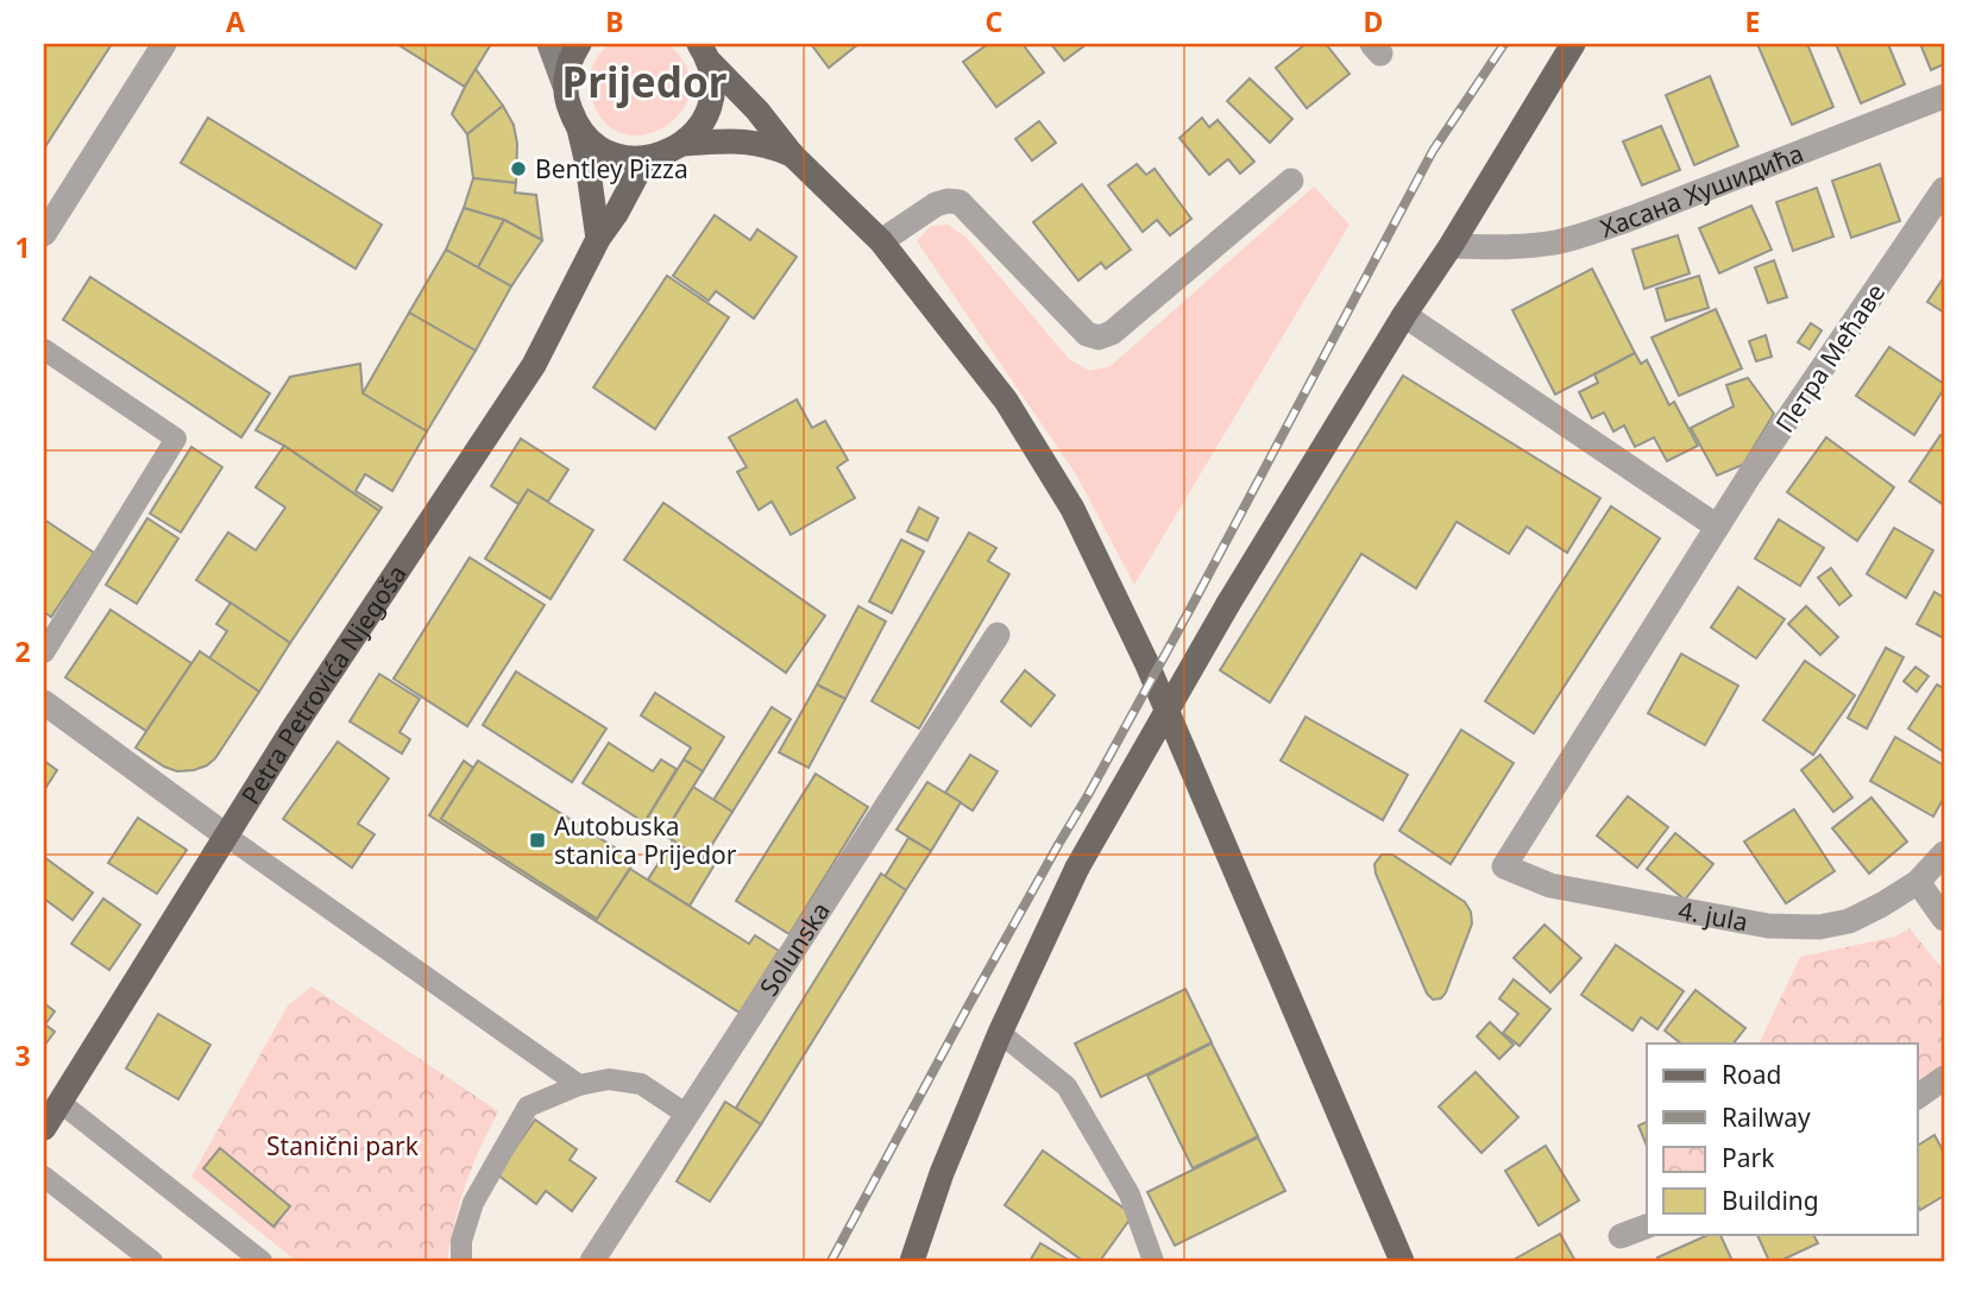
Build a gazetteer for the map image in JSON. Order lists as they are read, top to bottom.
{
  "streets": {
    "main road": ["Petra Petrovića Njegoša"],
    "street": [
      "Хасана Хушидића",
      "Петра Мећаве",
      "4. jula",
      "Solunska"
    ]
  },
  "crossings": [
    ["Петра Мећаве", "4. jula"]
  ],
  "districts": ["Prijedor"],
  "parks": ["Stanični park"],
  "places": {
    "other": ["Bentley Pizza"],
    "transit": ["Autobuska stanica Prijedor"]
  },
  "legend": [
    "Road",
    "Railway",
    "Park",
    "Building"
  ],
  "grid": {
    "columns": [
      "A",
      "B",
      "C",
      "D",
      "E"
    ],
    "rows": ["1", "2", "3"]
  }
}
